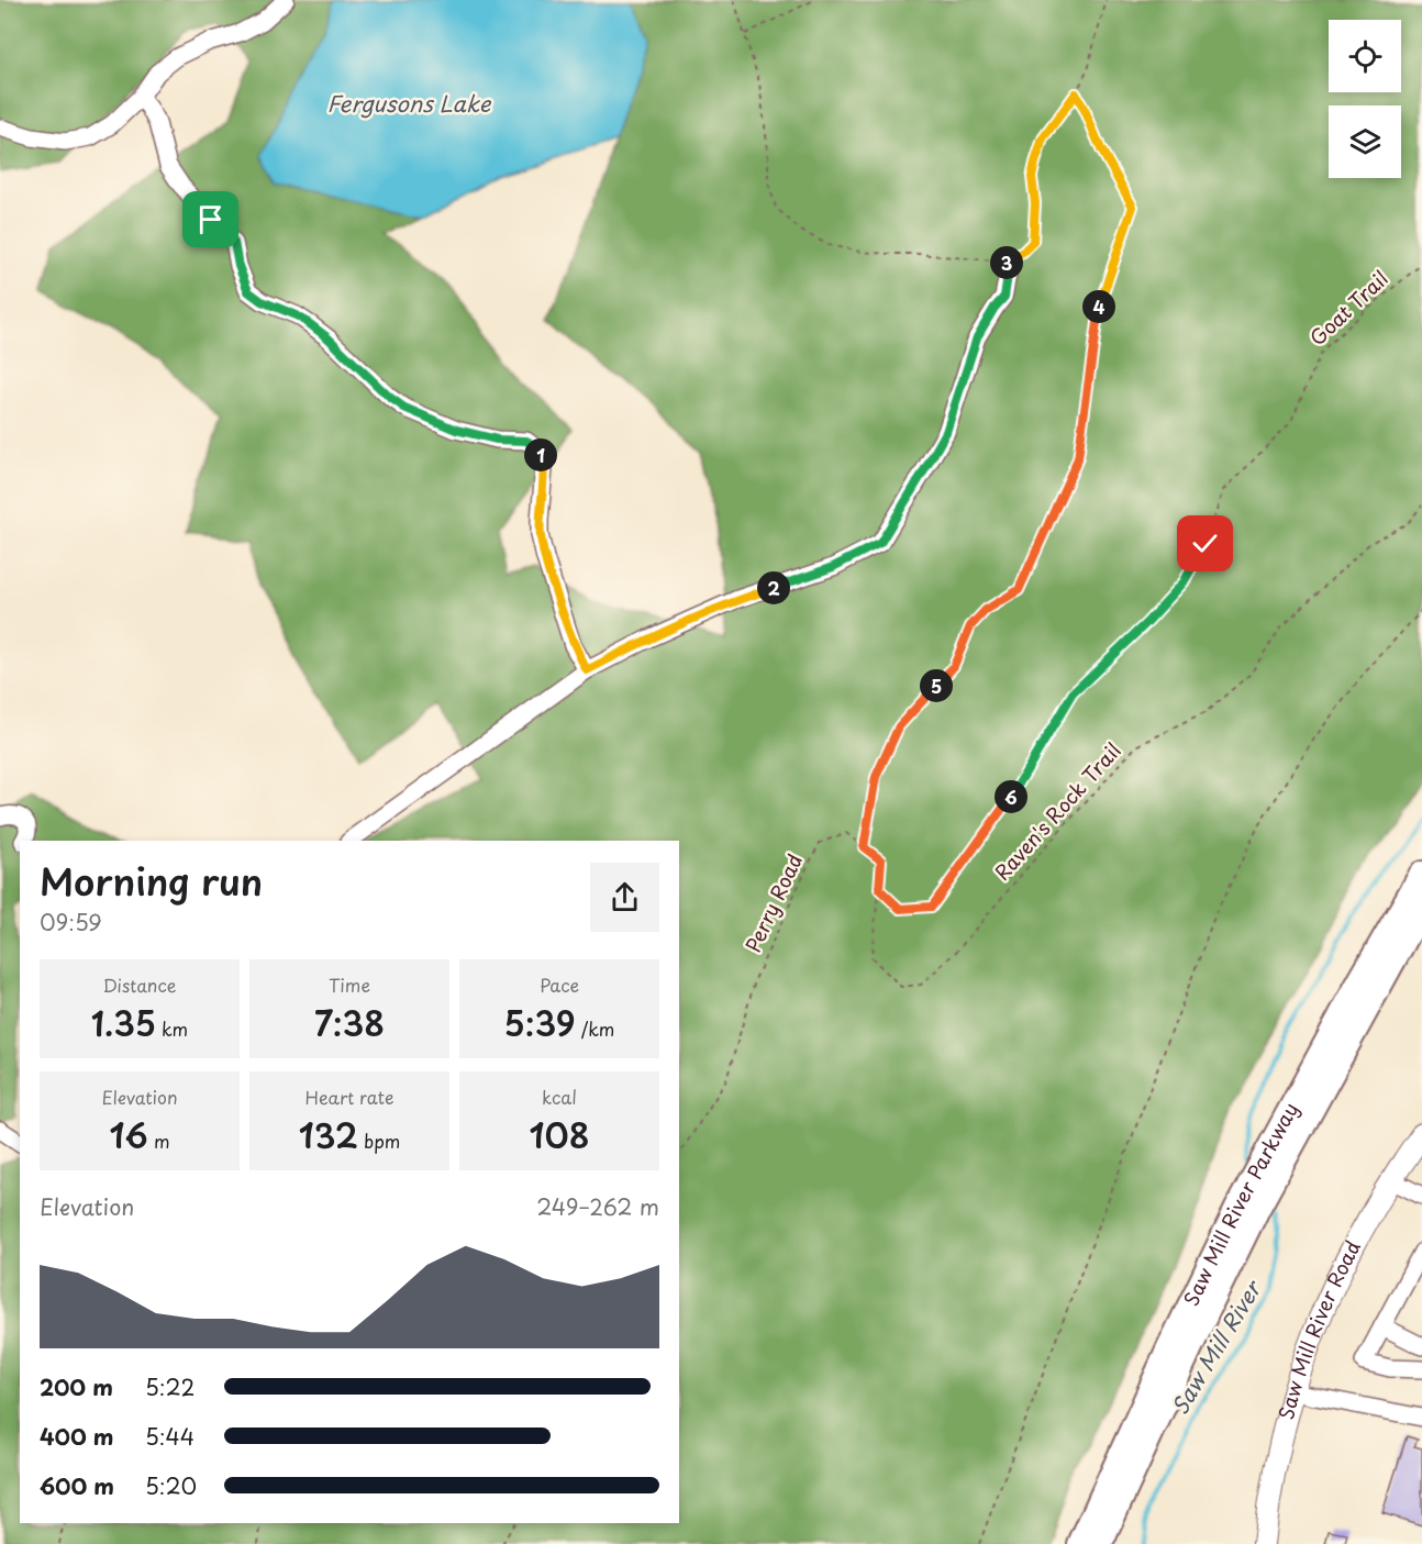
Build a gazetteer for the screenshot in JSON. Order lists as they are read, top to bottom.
{
  "streets": {
    "highway": ["Saw Mill River Parkway"],
    "main road": ["Saw Mill River Road"],
    "path": ["Goat Trail", "Raven's Rock Trail", "Perry Road"]
  },
  "crossings": [
    ["Goat Trail", "Raven's Rock Trail"],
    ["Raven's Rock Trail", "Perry Road"]
  ],
  "water": ["Fergusons Lake", "Saw Mill River"],
  "page": {
    "pins": [
      "3",
      "4",
      "1",
      "2",
      "5",
      "6"
    ],
    "heading": ["Morning run", "09:59"],
    "stats": [
      ["Distance", "1.35 km"],
      ["Time", "7:38"],
      ["Pace", "5:39 /km"],
      ["Elevation", "16 m"],
      ["Heart rate", "132 bpm"],
      ["kcal", "108"]
    ],
    "chart": ["Elevation", "249–262 m"],
    "list": [
      {
        "name": "200 m",
        "note": "5:22"
      },
      {
        "name": "400 m",
        "note": "5:44"
      },
      {
        "name": "600 m",
        "note": "5:20"
      }
    ]
  }
}
